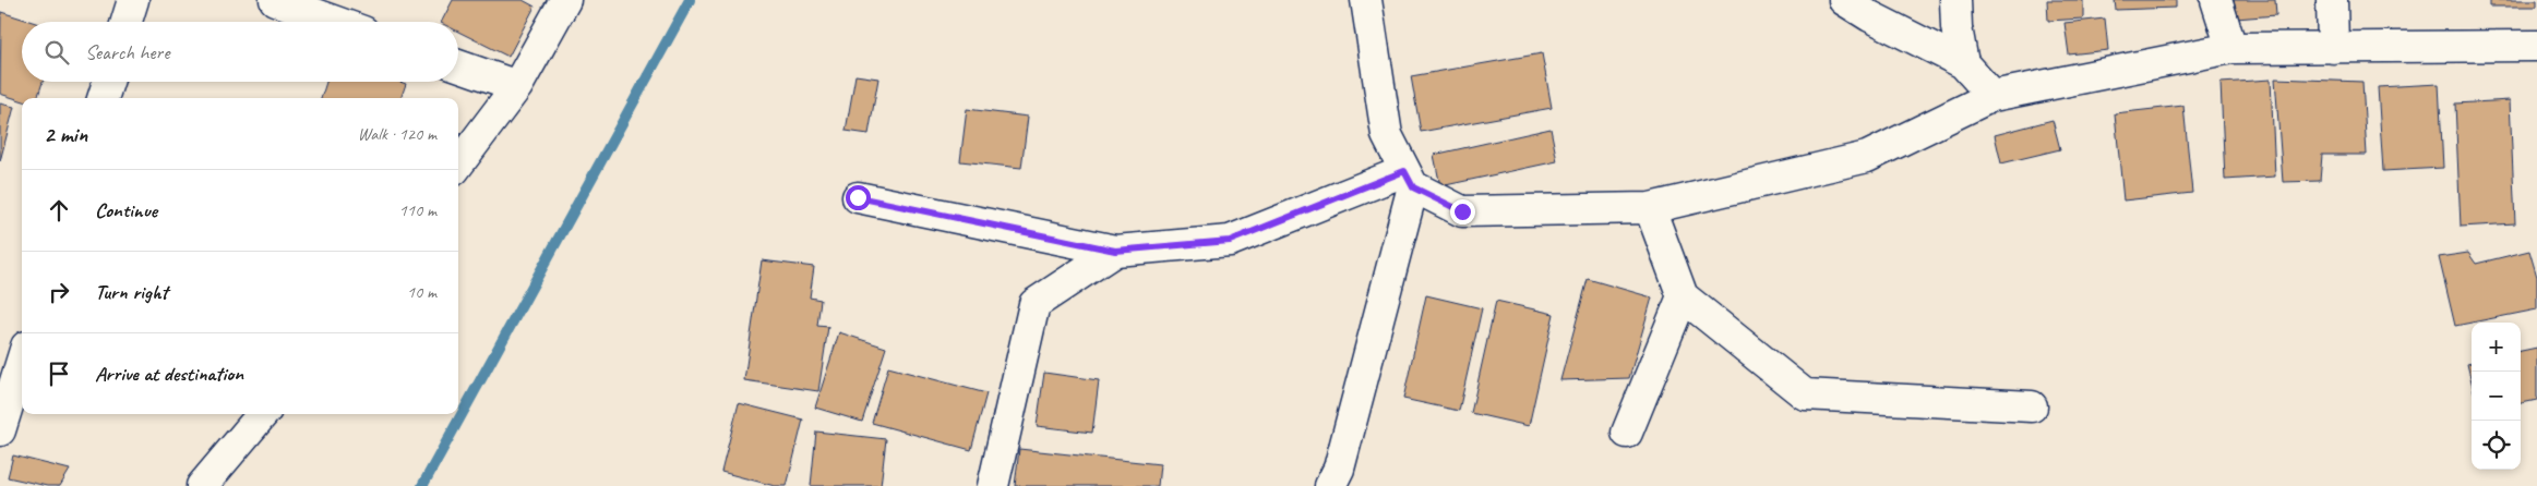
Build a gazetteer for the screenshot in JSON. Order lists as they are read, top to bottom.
{
  "page": {
    "search": "Search here",
    "heading": ["2 min", "Walk · 120 m"],
    "list": [
      ["Continue", "110 m"],
      ["Turn right", "10 m"],
      "Arrive at destination"
    ],
    "map_buttons": ["+", "−"]
  }
}
